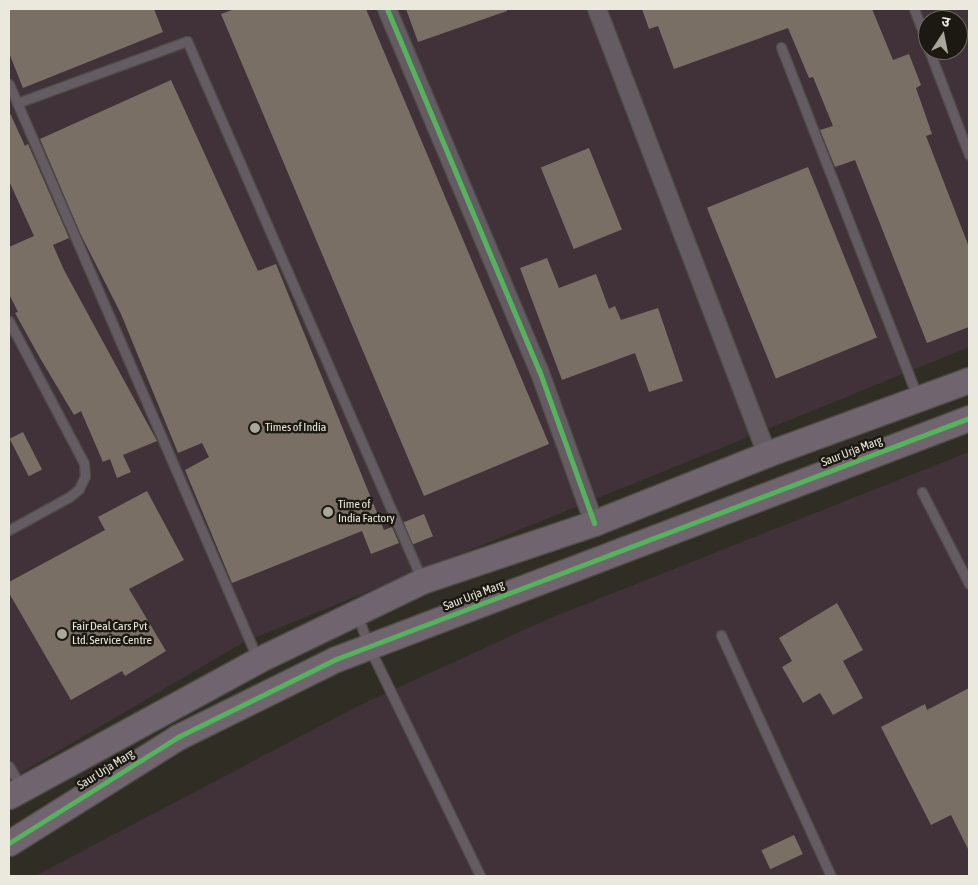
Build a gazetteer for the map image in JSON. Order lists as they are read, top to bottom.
{
  "streets": {
    "street": ["Saur Urja Marg"]
  },
  "places": ["Times of India", "Time of India Factory", "Fair Deal Cars Pvt Ltd. Service Centre"],
  "north": "top"
}
